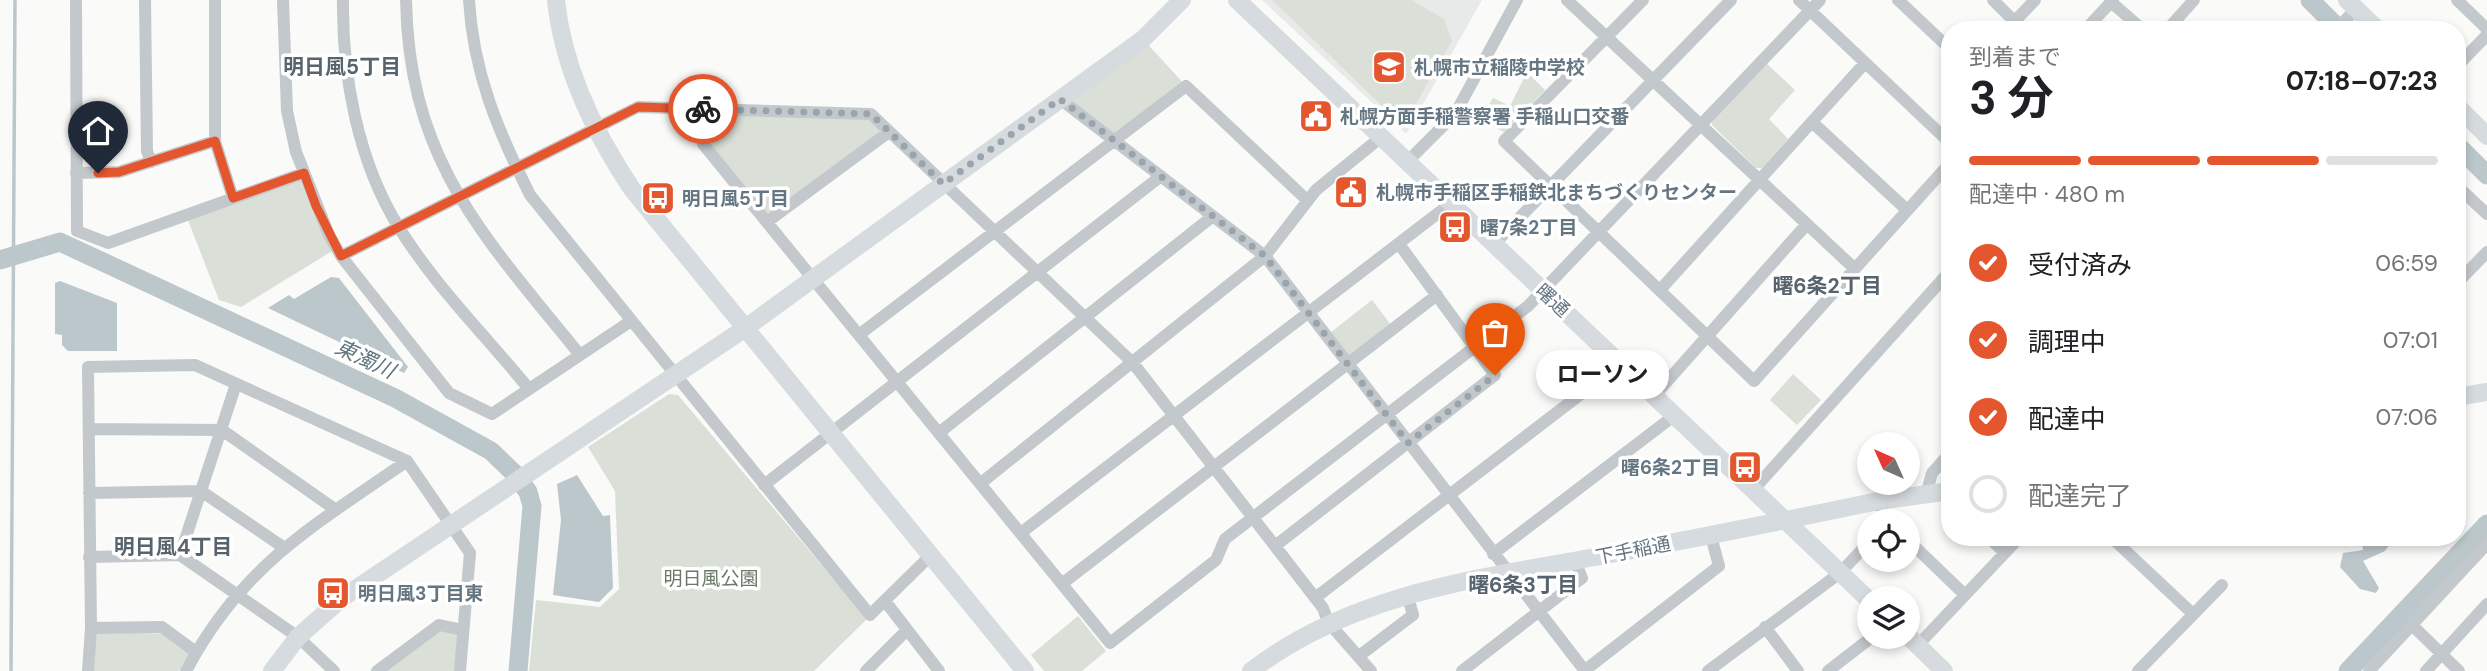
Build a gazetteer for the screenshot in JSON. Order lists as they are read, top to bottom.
{
  "streets": {
    "street": ["曙通", "下手稲通"]
  },
  "crossings": [
    ["曙通", "下手稲通"]
  ],
  "districts": [
    "明日風5丁目",
    "曙6条2丁目",
    "明日風4丁目",
    "曙6条3丁目"
  ],
  "water": ["東濁川"],
  "parks": ["明日風公園"],
  "places": {
    "school or university": ["札幌市立稲陵中学校"],
    "public building": ["札幌方面手稲警察署 手稲山口交番", "札幌市手稲区手稲鉄北まちづくりセンター"],
    "bus stop": [
      "明日風5丁目",
      "曙7条2丁目",
      "曙6条2丁目",
      "明日風3丁目東"
    ],
    "other": ["ローソン"]
  },
  "north": "top left",
  "page": {
    "heading": ["3 分", "到着まで", "07:18–07:23"],
    "bar": "配達中 · 480 m",
    "list": [
      ["受付済み", "06:59"],
      ["調理中", "07:01"],
      ["配達中", "07:06"],
      "配達完了"
    ],
    "bubble": "ローソン"
  }
}
